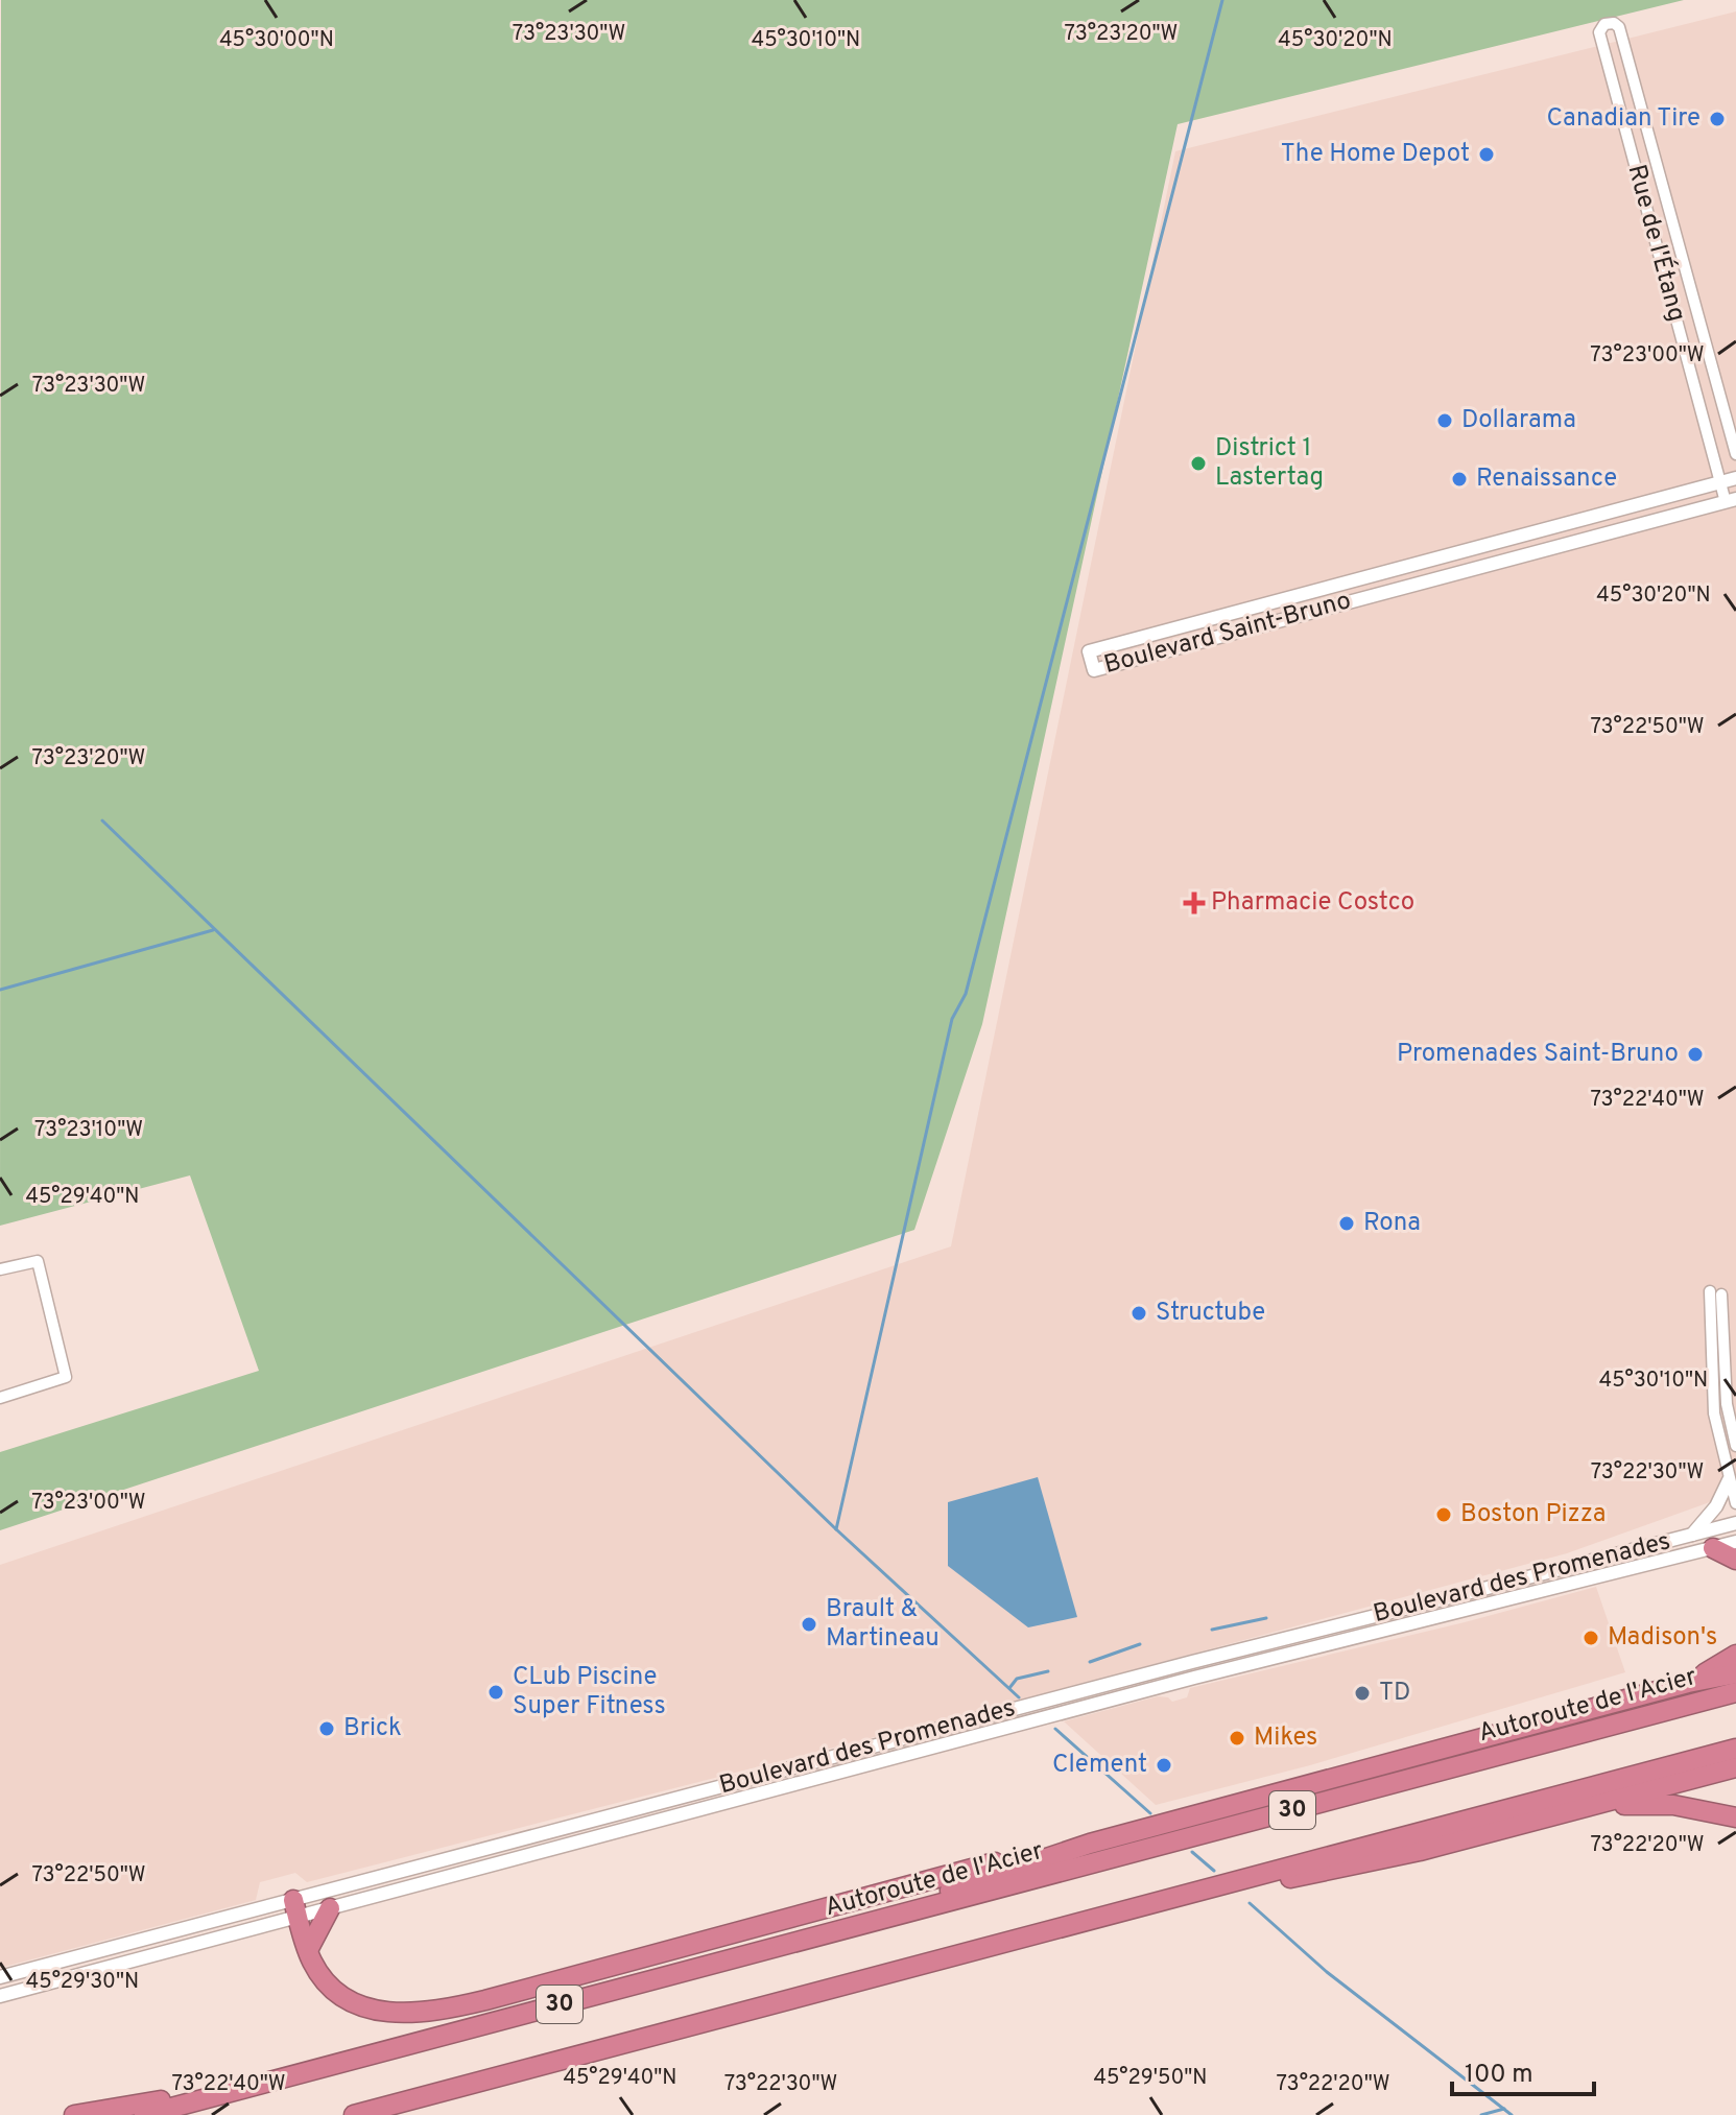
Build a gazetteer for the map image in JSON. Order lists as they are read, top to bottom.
{
  "streets": {
    "highway": ["Autoroute de l'Acier", "30"],
    "street": ["Rue de l'Étang", "Boulevard Saint-Bruno", "Boulevard des Promenades"]
  },
  "crossings": [
    ["Rue de l'Étang", "Boulevard Saint-Bruno"]
  ],
  "places": {
    "other": [
      "Canadian Tire",
      "The Home Depot",
      "Dollarama",
      "District 1 Lastertag",
      "Renaissance",
      "Promenades Saint-Bruno",
      "Rona",
      "Structube",
      "Boston Pizza",
      "Brault & Martineau",
      "Madison's",
      "CLub Piscine Super Fitness",
      "TD",
      "Brick",
      "Mikes",
      "Clement"
    ],
    "health": ["Pharmacie Costco"]
  },
  "scale_bar": "100 m",
  "coordinates": [
    "73°23'20\"W",
    "73°23'30\"W",
    "45°30'00\"N",
    "45°30'10\"N",
    "45°30'20\"N",
    "73°23'00\"W",
    "73°22'50\"W",
    "73°22'40\"W",
    "73°23'10\"W",
    "45°29'40\"N",
    "73°22'30\"W",
    "73°22'20\"W",
    "45°29'30\"N",
    "45°29'50\"N"
  ]
}
